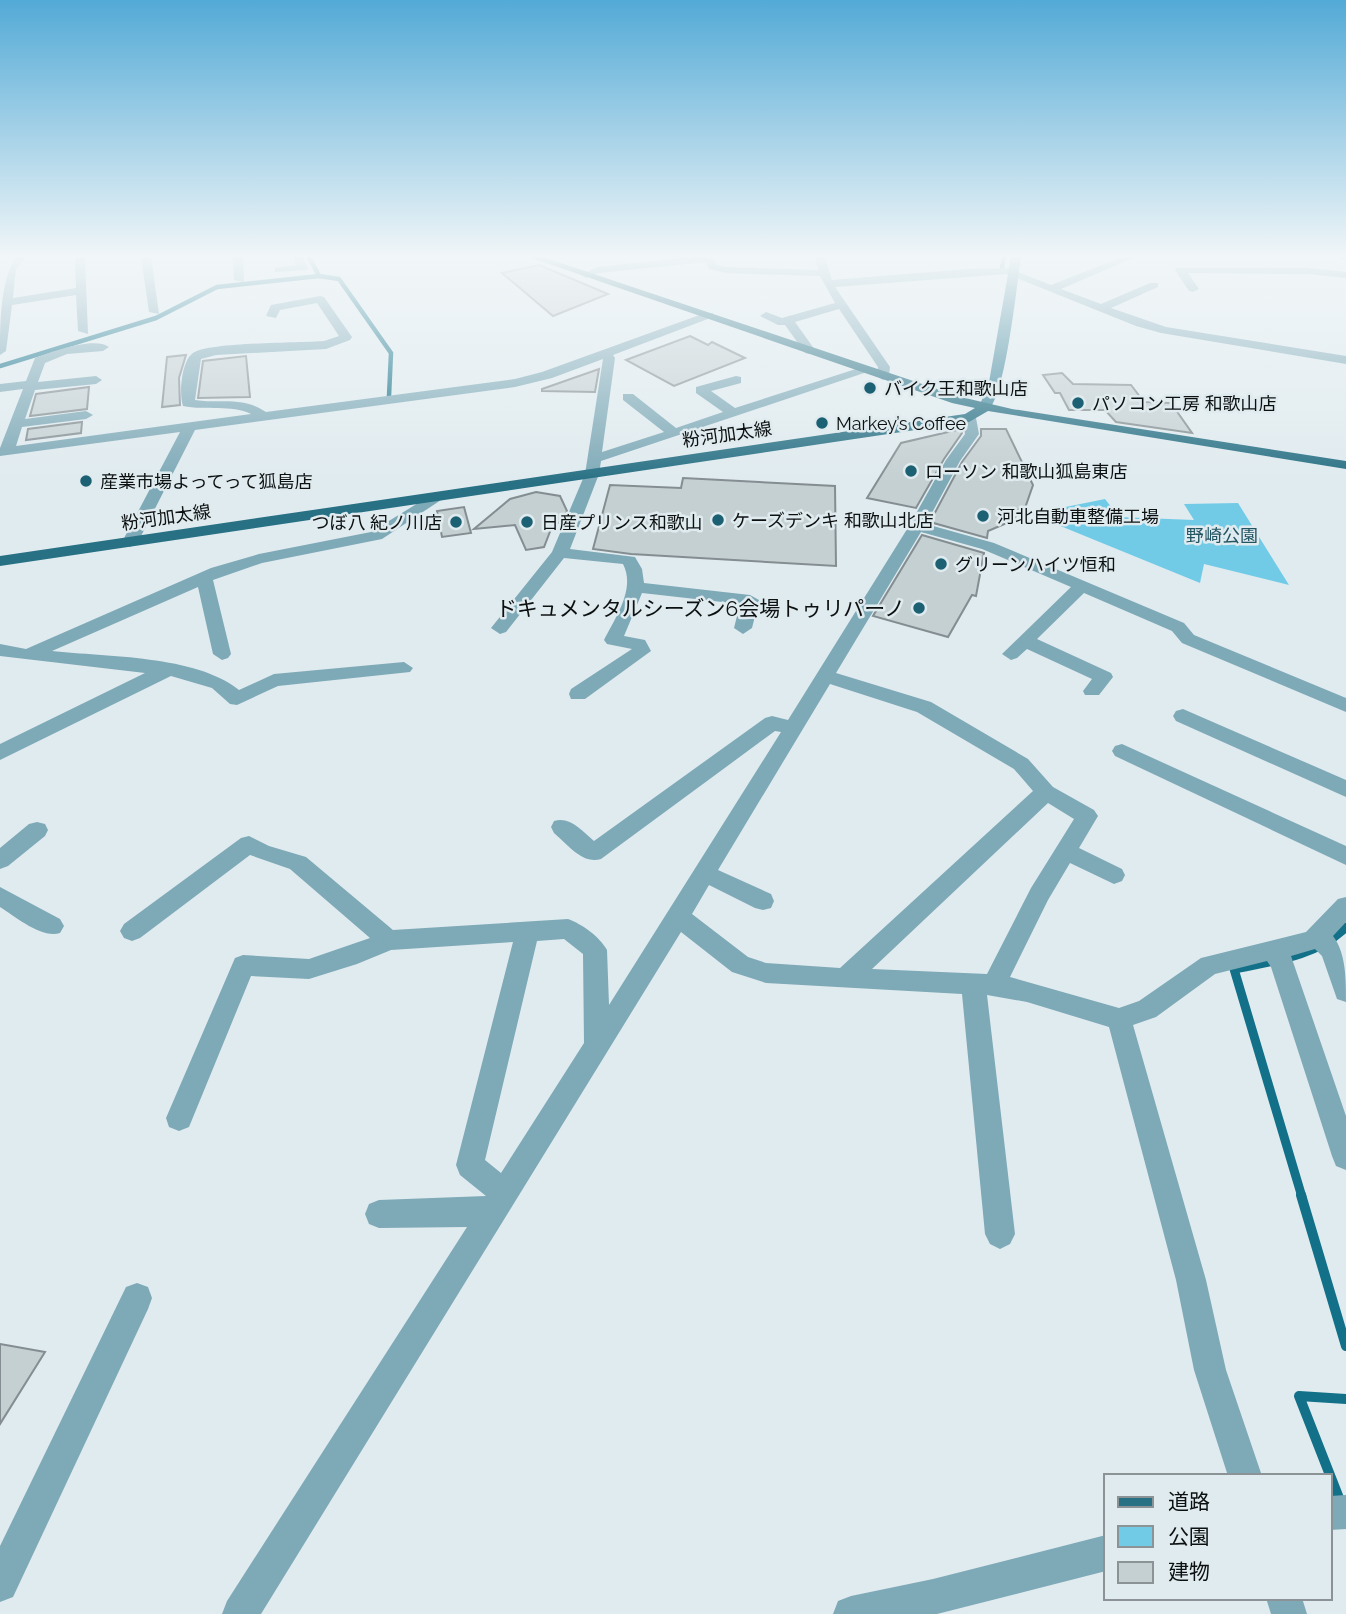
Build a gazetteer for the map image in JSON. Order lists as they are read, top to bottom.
{
  "streets": {
    "main road": ["粉河加太線"]
  },
  "parks": ["野崎公園"],
  "places": [
    "バイク王和歌山店",
    "パソコン工房 和歌山店",
    "Markey’s Coffee",
    "ローソン 和歌山狐島東店",
    "産業市場よってって狐島店",
    "河北自動車整備工場",
    "ケーズデンキ 和歌山北店",
    "つぼ八 紀ノ川店",
    "日産プリンス和歌山",
    "グリーンハイツ恒和",
    "ドキュメンタルシーズン6会場トゥリパーノ"
  ],
  "legend": ["道路", "公園", "建物"]
}
